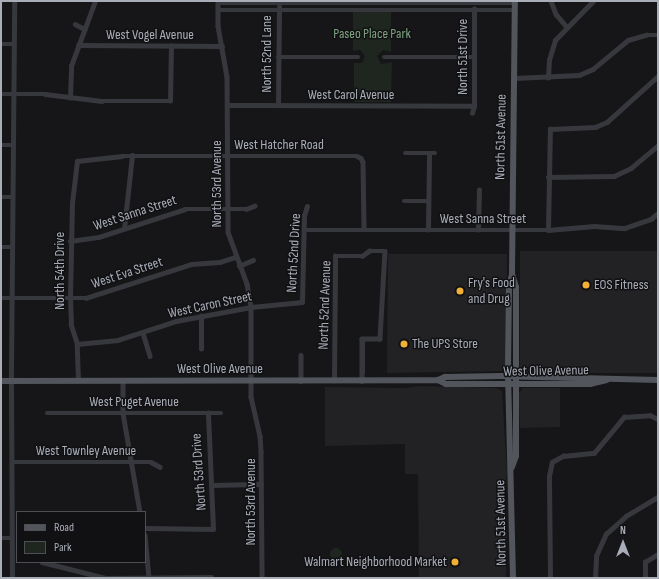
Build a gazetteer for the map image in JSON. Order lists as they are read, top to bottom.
{
  "streets": {
    "main road": ["North 51st Avenue", "West Olive Avenue"],
    "street": [
      "West Vogel Avenue",
      "North 52nd Lane",
      "North 51st Drive",
      "West Carol Avenue",
      "West Hatcher Road",
      "North 53rd Avenue",
      "West Sanna Street",
      "North 52nd Drive",
      "North 54th Drive",
      "West Eva Street",
      "West Caron Street",
      "North 52nd Avenue",
      "West Puget Avenue",
      "West Townley Avenue",
      "North 53rd Drive"
    ]
  },
  "crossings": [
    ["West Vogel Avenue", "North 53rd Avenue"],
    ["North 52nd Lane", "West Carol Avenue"],
    ["North 51st Drive", "West Carol Avenue"],
    ["West Carol Avenue", "North 53rd Avenue"],
    ["North 51st Avenue", "West Sanna Street"],
    ["North 51st Avenue", "West Olive Avenue"],
    ["West Hatcher Road", "North 53rd Avenue"],
    ["West Hatcher Road", "West Sanna Street"],
    ["West Hatcher Road", "North 54th Drive"],
    ["North 53rd Avenue", "West Sanna Street"],
    ["North 53rd Avenue", "West Eva Street"],
    ["North 53rd Avenue", "West Caron Street"],
    ["North 53rd Avenue", "West Olive Avenue"],
    ["West Sanna Street", "North 52nd Drive"],
    ["West Sanna Street", "North 54th Drive"],
    ["North 52nd Drive", "West Caron Street"],
    ["North 54th Drive", "West Eva Street"],
    ["North 54th Drive", "West Caron Street"],
    ["North 54th Drive", "West Olive Avenue"],
    ["North 52nd Avenue", "West Olive Avenue"],
    ["West Puget Avenue", "North 53rd Drive"]
  ],
  "parks": ["Paseo Place Park"],
  "places": [
    "EOS Fitness",
    "Fry's Food and Drug",
    "The UPS Store",
    "Walmart Neighborhood Market"
  ],
  "legend": ["Road", "Park"],
  "north": "top"
}
